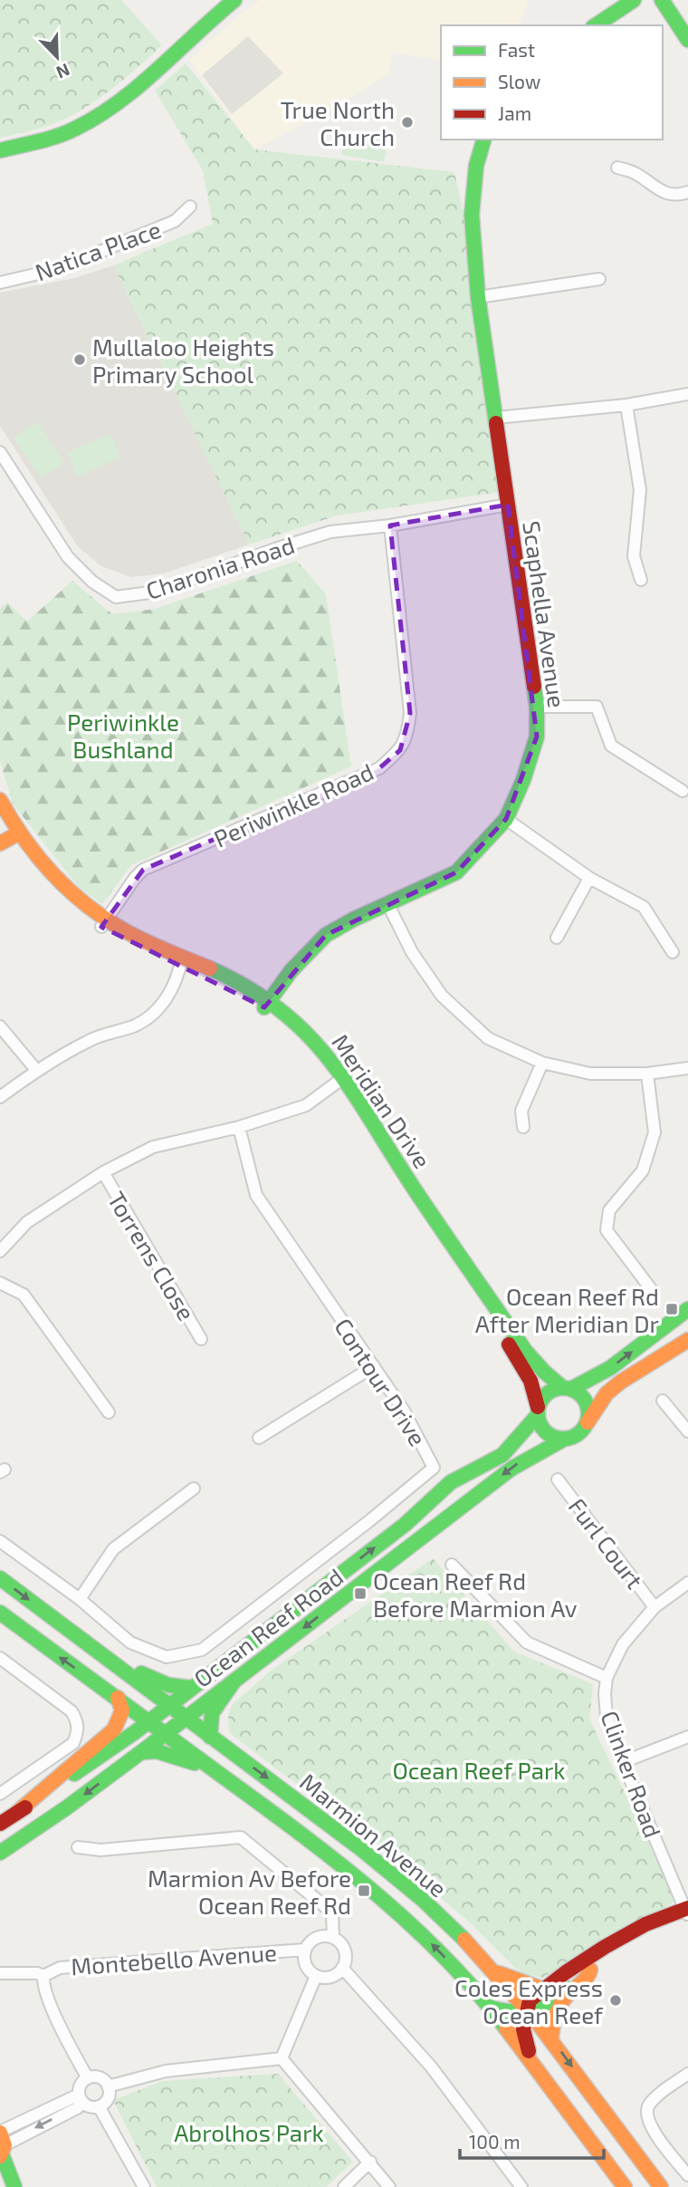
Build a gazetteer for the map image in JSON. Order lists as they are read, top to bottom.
{
  "streets": {
    "main road": [
      "Scaphella Avenue",
      "Meridian Drive",
      "Ocean Reef Road",
      "Marmion Avenue"
    ],
    "street": [
      "Natica Place",
      "Charonia Road",
      "Periwinkle Road",
      "Torrens Close",
      "Contour Drive",
      "Furl Court",
      "Clinker Road",
      "Montebello Avenue"
    ]
  },
  "crossings": [
    ["Charonia Road", "Scaphella Avenue"],
    ["Charonia Road", "Periwinkle Road"],
    ["Scaphella Avenue", "Meridian Drive"],
    ["Periwinkle Road", "Meridian Drive"],
    ["Meridian Drive", "Ocean Reef Road"],
    ["Furl Court", "Clinker Road"],
    ["Ocean Reef Road", "Marmion Avenue"]
  ],
  "parks": ["Periwinkle Bushland", "Ocean Reef Park", "Abrolhos Park"],
  "places": {
    "other": ["True North Church", "Mullaloo Heights Primary School", "Coles Express Ocean Reef"],
    "transit": ["Ocean Reef Rd After Meridian Dr", "Ocean Reef Rd Before Marmion Av", "Marmion Av Before Ocean Reef Rd"]
  },
  "legend": ["Fast", "Slow", "Jam"],
  "scale_bar": "100 m",
  "north": "bottom right"
}
